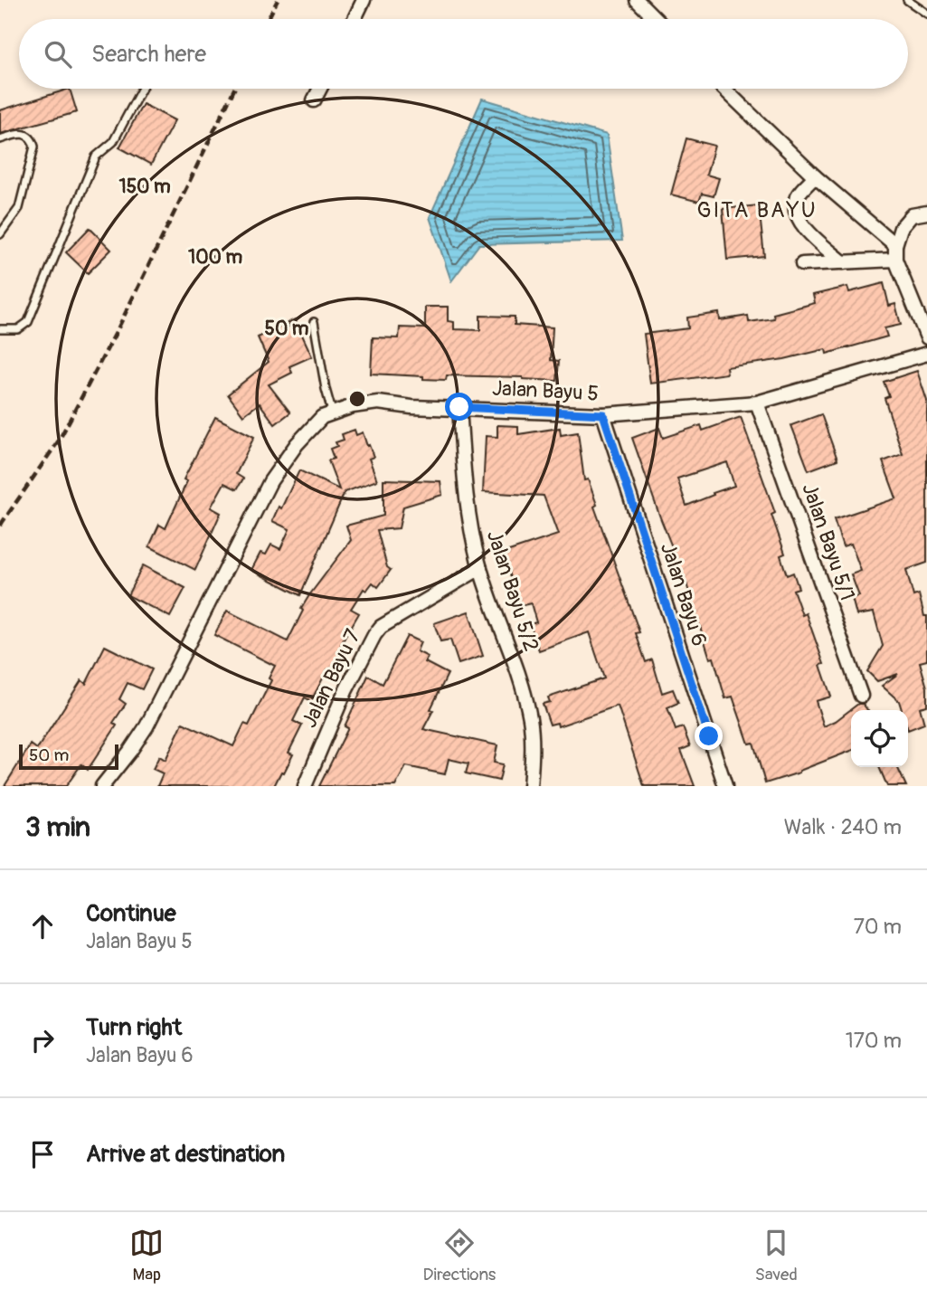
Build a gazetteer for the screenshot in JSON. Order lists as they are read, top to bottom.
{
  "streets": {
    "street": [
      "Jalan Bayu 5",
      "Jalan Bayu 5/1",
      "Jalan Bayu 5/2",
      "Jalan Bayu 6",
      "Jalan Bayu 7"
    ]
  },
  "crossings": [
    ["Jalan Bayu 5", "Jalan Bayu 5/1"],
    ["Jalan Bayu 5", "Jalan Bayu 5/2"],
    ["Jalan Bayu 5", "Jalan Bayu 6"],
    ["Jalan Bayu 5/2", "Jalan Bayu 7"]
  ],
  "districts": ["GITA BAYU"],
  "scale_bar": "50 m",
  "page": {
    "search": "Search here",
    "scale": "50 m",
    "heading": ["3 min", "Walk · 240 m"],
    "list": [
      ["Continue", "Jalan Bayu 5", "70 m"],
      ["Turn right", "Jalan Bayu 6", "170 m"],
      "Arrive at destination"
    ],
    "nav": ["Map", "Directions", "Saved"]
  },
  "rings": ["150 m", "100 m", "50 m"]
}
